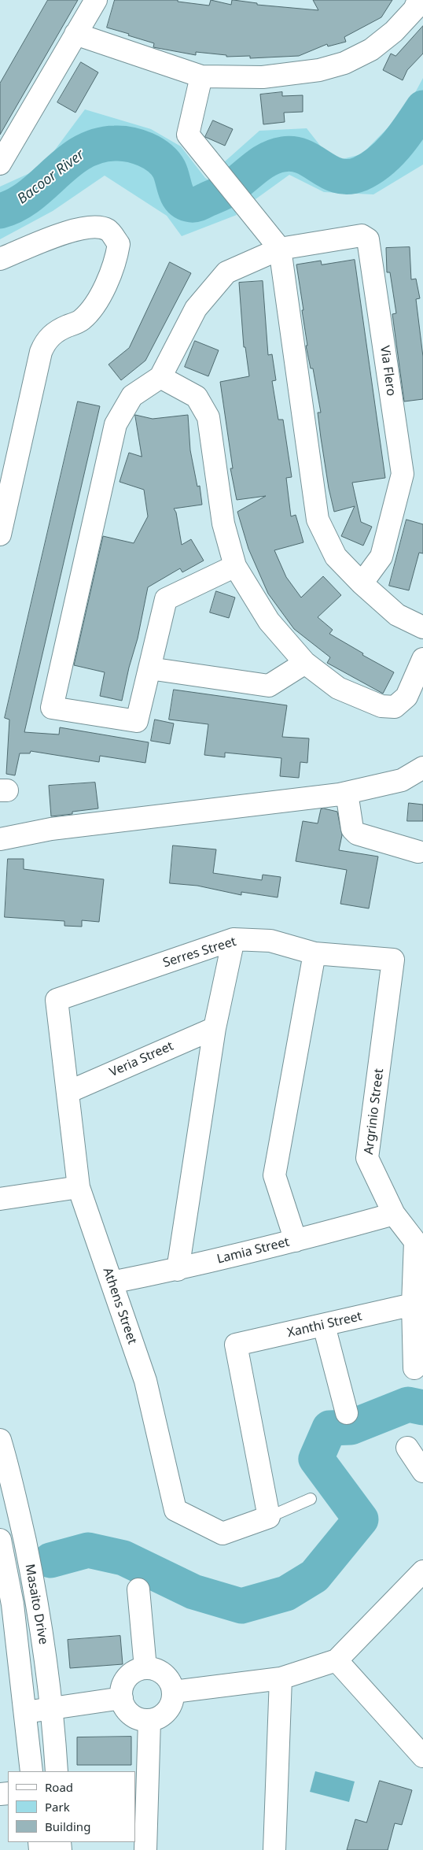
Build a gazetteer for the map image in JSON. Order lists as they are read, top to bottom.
{
  "streets": {
    "street": [
      "Via Flero",
      "Serres Street",
      "Veria Street",
      "Argrinio Street",
      "Lamia Street",
      "Athens Street",
      "Xanthi Street",
      "Masaito Drive"
    ]
  },
  "crossings": [
    ["Serres Street", "Argrinio Street"],
    ["Serres Street", "Athens Street"],
    ["Veria Street", "Athens Street"],
    ["Argrinio Street", "Lamia Street"],
    ["Argrinio Street", "Xanthi Street"],
    ["Lamia Street", "Athens Street"],
    ["Athens Street", "Xanthi Street"]
  ],
  "water": ["Bacoor River"],
  "legend": ["Road", "Park", "Building"]
}
